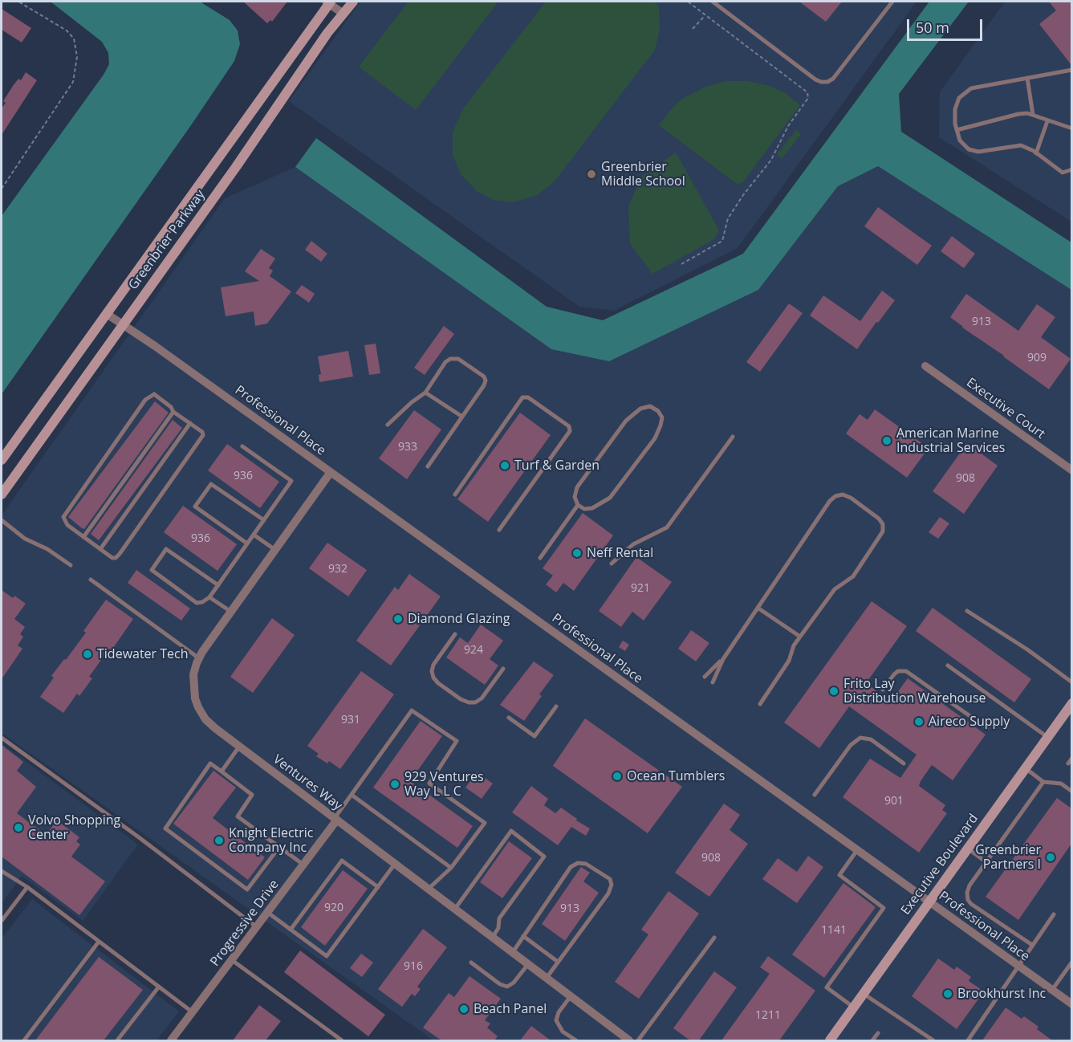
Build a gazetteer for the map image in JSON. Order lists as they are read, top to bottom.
{
  "streets": {
    "main road": ["Greenbrier Parkway", "Executive Boulevard"],
    "street": [
      "Executive Court",
      "Professional Place",
      "Ventures Way",
      "Progressive Drive"
    ]
  },
  "crossings": [
    ["Greenbrier Parkway", "Professional Place"],
    ["Professional Place", "Ventures Way"],
    ["Professional Place", "Executive Boulevard"],
    ["Ventures Way", "Progressive Drive"]
  ],
  "places": [
    "Greenbrier Middle School",
    "American Marine Industrial Services",
    "Turf & Garden",
    "Neff Rental",
    "Diamond Glazing",
    "Tidewater Tech",
    "Frito Lay Distribution Warehouse",
    "Aireco Supply",
    "Ocean Tumblers",
    "929 Ventures Way L L C",
    "Volvo Shopping Center",
    "Knight Electric Company Inc",
    "Greenbrier Partners I",
    "Brookhurst Inc",
    "Beach Panel"
  ],
  "house_numbers": [
    "913",
    "909",
    "933",
    "936",
    "908",
    "936",
    "932",
    "921",
    "924",
    "931",
    "901",
    "908",
    "920",
    "913",
    "1141",
    "916",
    "1211"
  ],
  "scale_bar": "50 m"
}
